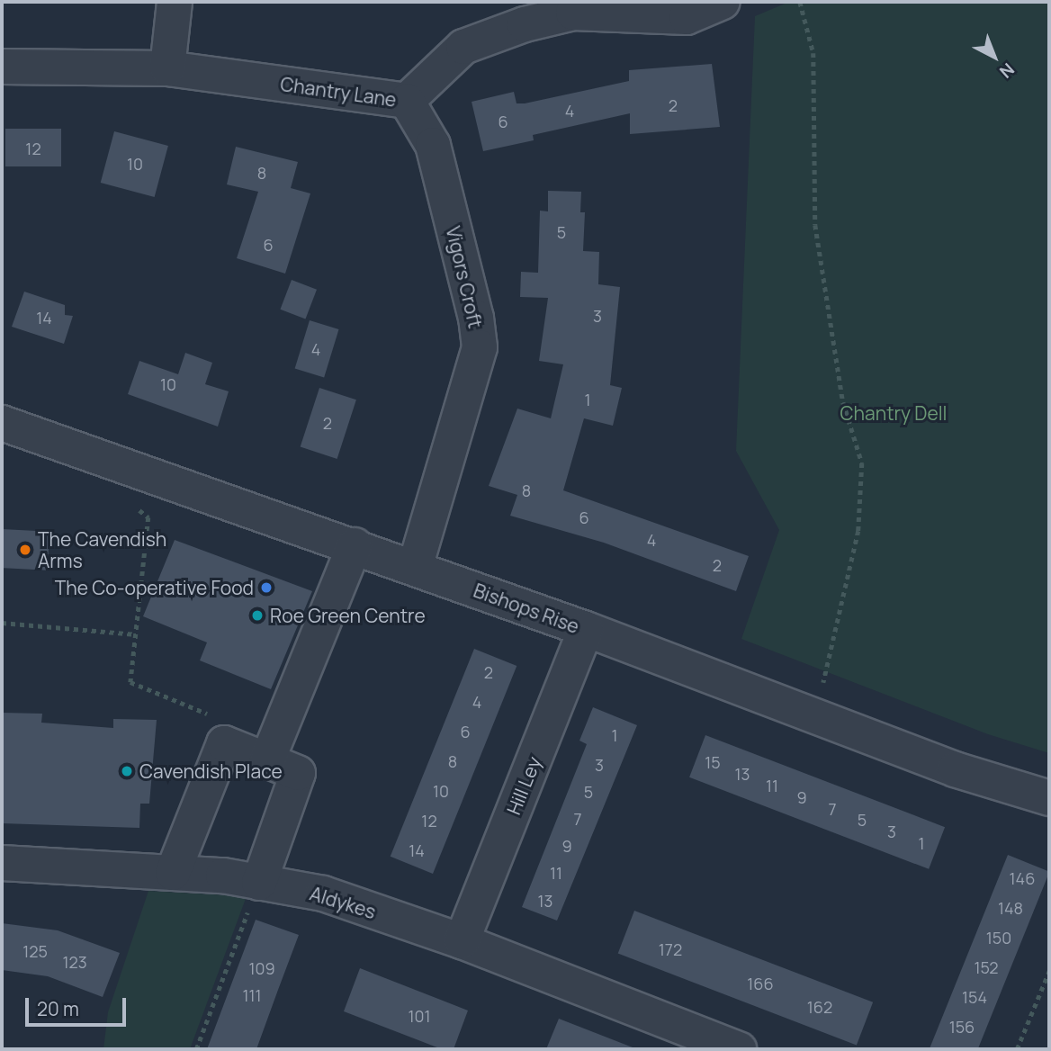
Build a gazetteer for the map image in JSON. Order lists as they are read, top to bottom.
{
  "streets": {
    "street": [
      "Chantry Lane",
      "Vigors Croft",
      "Bishops Rise",
      "Hill Ley",
      "Aldykes"
    ]
  },
  "crossings": [
    ["Chantry Lane", "Vigors Croft"],
    ["Vigors Croft", "Bishops Rise"],
    ["Bishops Rise", "Hill Ley"],
    ["Hill Ley", "Aldykes"]
  ],
  "parks": ["Chantry Dell"],
  "places": [
    "The Cavendish Arms",
    "The Co-operative Food",
    "Roe Green Centre",
    "Cavendish Place"
  ],
  "house_numbers": [
    "2",
    "4",
    "6",
    "12",
    "10",
    "8",
    "5",
    "6",
    "3",
    "14",
    "4",
    "10",
    "1",
    "2",
    "8",
    "6",
    "4",
    "2",
    "2",
    "4",
    "6",
    "1",
    "8",
    "15",
    "3",
    "13",
    "11",
    "10",
    "5",
    "9",
    "7",
    "7",
    "5",
    "12",
    "3",
    "1",
    "9",
    "14",
    "11",
    "146",
    "13",
    "148",
    "150",
    "172",
    "125",
    "123",
    "152",
    "109",
    "166",
    "111",
    "154",
    "162",
    "101",
    "156"
  ],
  "scale_bar": "20 m",
  "north": "bottom right"
}
